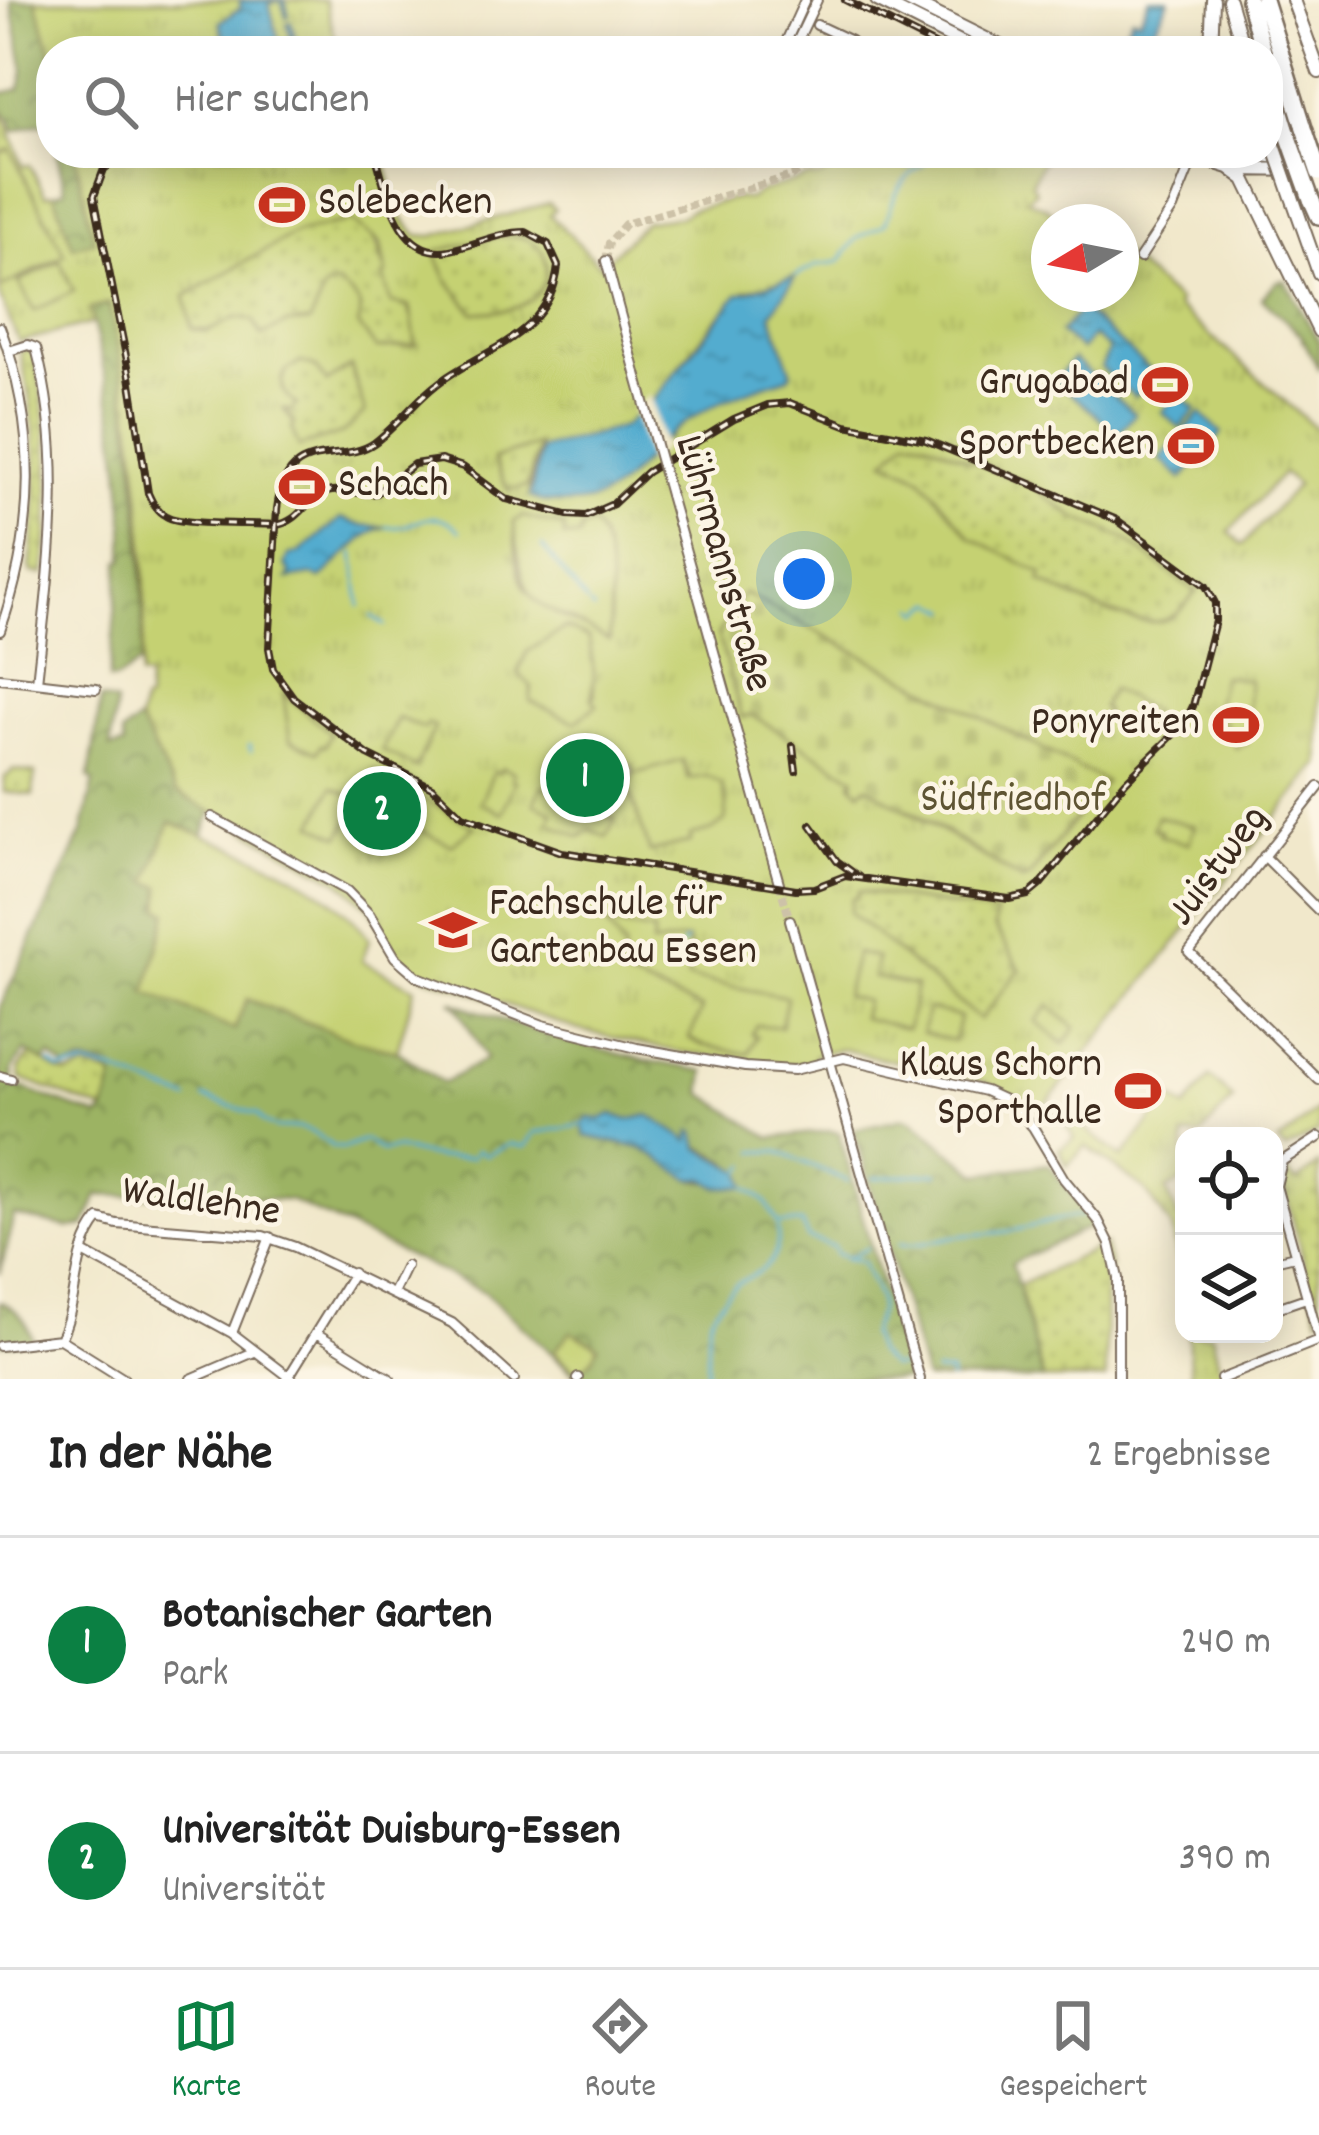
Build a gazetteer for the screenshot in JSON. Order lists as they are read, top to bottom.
{
  "streets": {
    "street": ["Lührmannstraße", "Juistweg", "Waldlehne"]
  },
  "parks": ["Südfriedhof"],
  "places": {
    "sports": [
      "Solebecken",
      "Grugabad",
      "Sportbecken",
      "Schach",
      "Ponyreiten",
      "Klaus Schorn Sporthalle"
    ],
    "school or university": ["Fachschule für Gartenbau Essen"]
  },
  "north": "left",
  "page": {
    "search": "Hier suchen",
    "pins": ["1", "2"],
    "heading": ["In der Nähe", "2 Ergebnisse"],
    "list": [
      {
        "mark": "1",
        "name": "Botanischer Garten",
        "note": "Park",
        "value": "240 m"
      },
      {
        "mark": "2",
        "name": "Universität Duisburg-Essen",
        "note": "Universität",
        "value": "390 m"
      }
    ],
    "nav": ["Karte", "Route", "Gespeichert"]
  }
}
